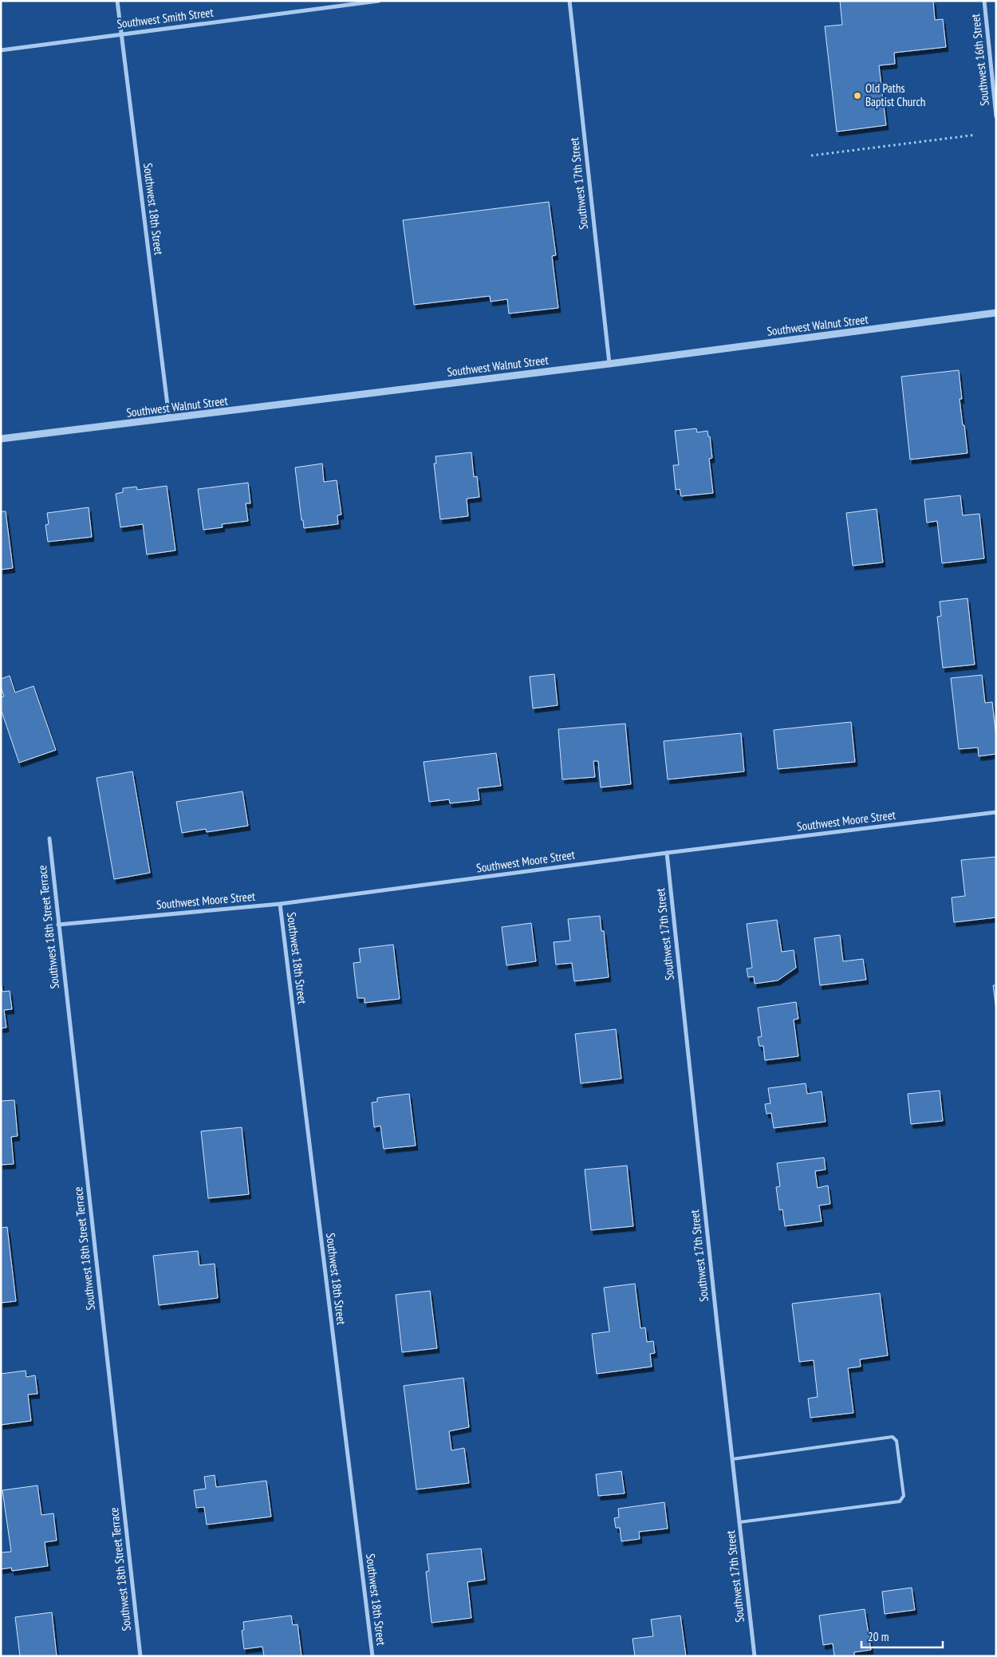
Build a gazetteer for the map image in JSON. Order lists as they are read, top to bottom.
{
  "streets": {
    "street": [
      "Southwest Smith Street",
      "Southwest 16th Street",
      "Southwest 17th Street",
      "Southwest 18th Street",
      "Southwest Walnut Street",
      "Southwest Moore Street",
      "Southwest 18th Street Terrace"
    ]
  },
  "crossings": [
    ["Southwest Smith Street", "Southwest 18th Street"],
    ["Southwest 17th Street", "Southwest Walnut Street"],
    ["Southwest 17th Street", "Southwest Moore Street"],
    ["Southwest 18th Street", "Southwest Walnut Street"],
    ["Southwest 18th Street", "Southwest Moore Street"],
    ["Southwest Moore Street", "Southwest 18th Street Terrace"]
  ],
  "places": ["Old Paths Baptist Church"],
  "scale_bar": "20 m"
}
